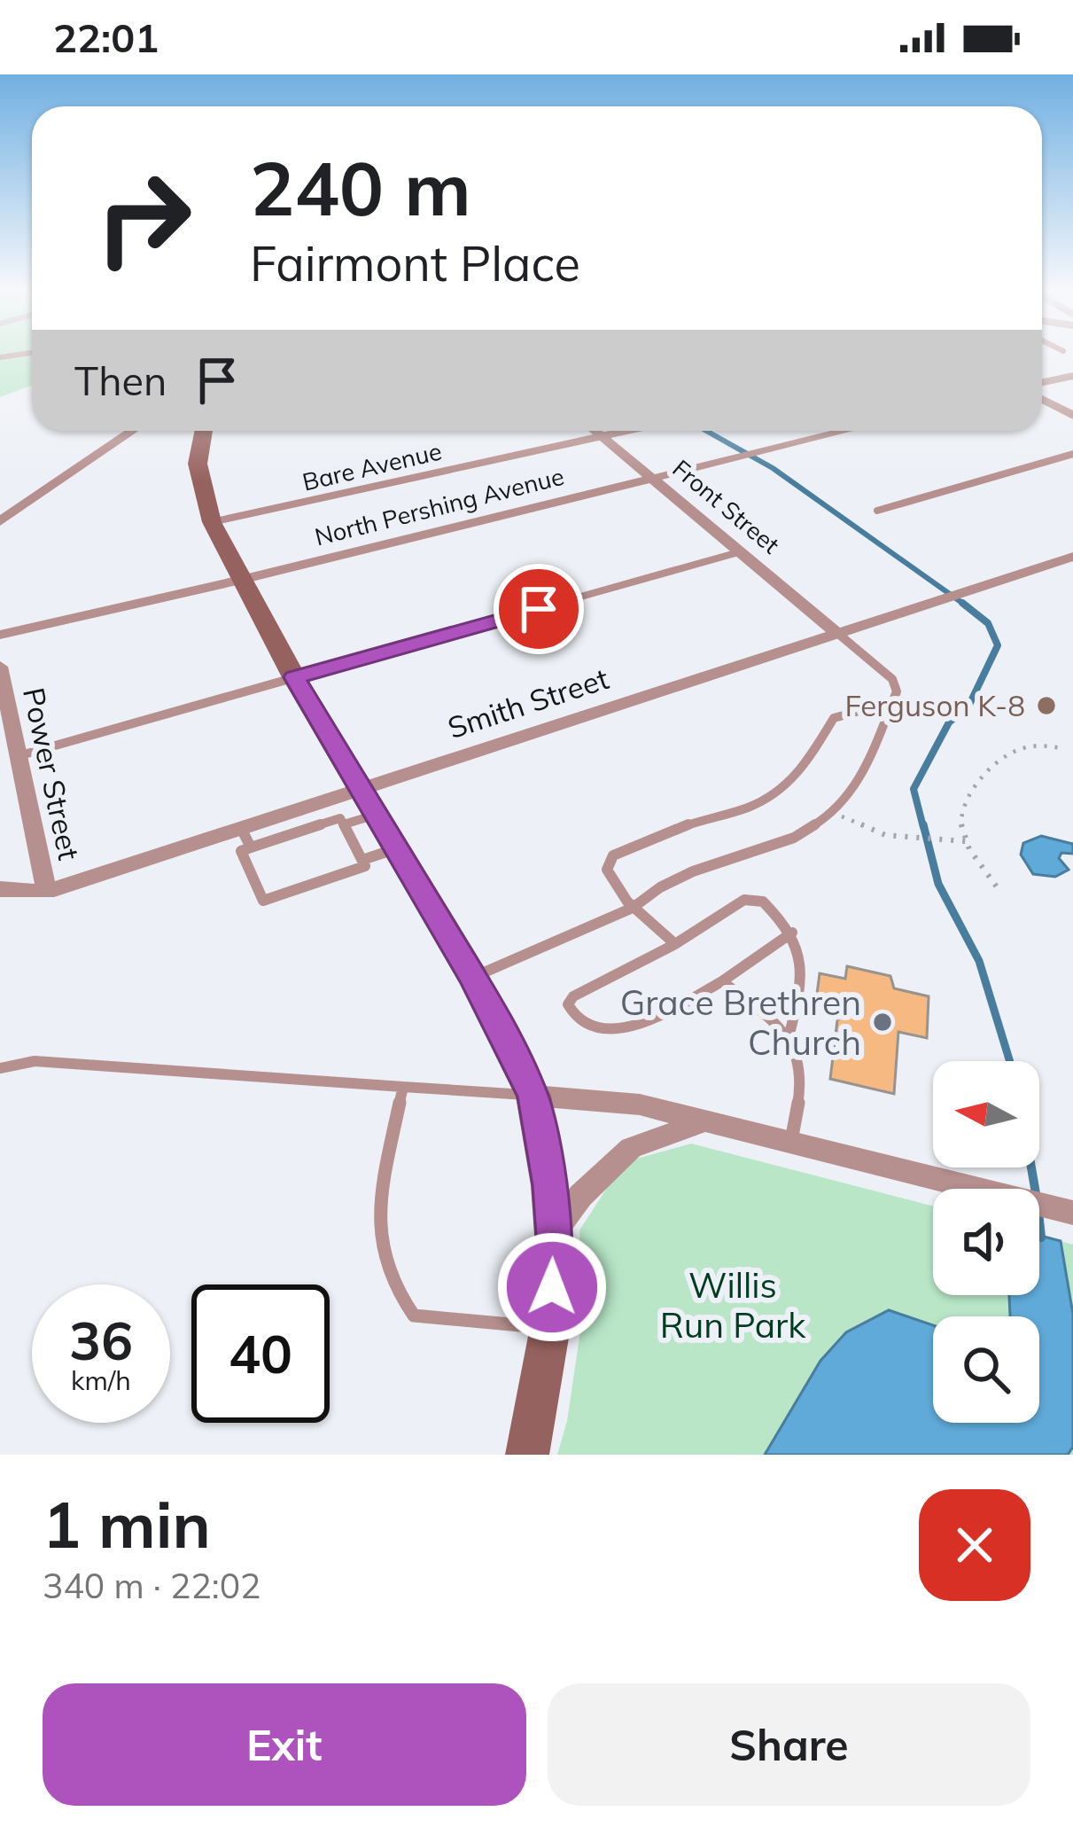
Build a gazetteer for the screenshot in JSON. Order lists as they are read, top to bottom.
{
  "streets": {
    "street": [
      "North Pershing Avenue",
      "Front Street",
      "Smith Street",
      "Power Street"
    ],
    "lane": ["Bare Avenue"]
  },
  "crossings": [
    ["Bare Avenue", "Front Street"],
    ["North Pershing Avenue", "Front Street"],
    ["Front Street", "Smith Street"],
    ["Smith Street", "Power Street"]
  ],
  "parks": ["Willis Run Park"],
  "places": ["Ferguson K-8", "Grace Brethren Church"],
  "north": "left",
  "page": {
    "status": "22:01",
    "turn": ["240 m", "Fairmont Place"],
    "then": "Then",
    "speed": "36 km/h",
    "limit": "40",
    "heading": ["1 min", "340 m · 22:02"],
    "buttons": ["Exit", "Share"]
  }
}
